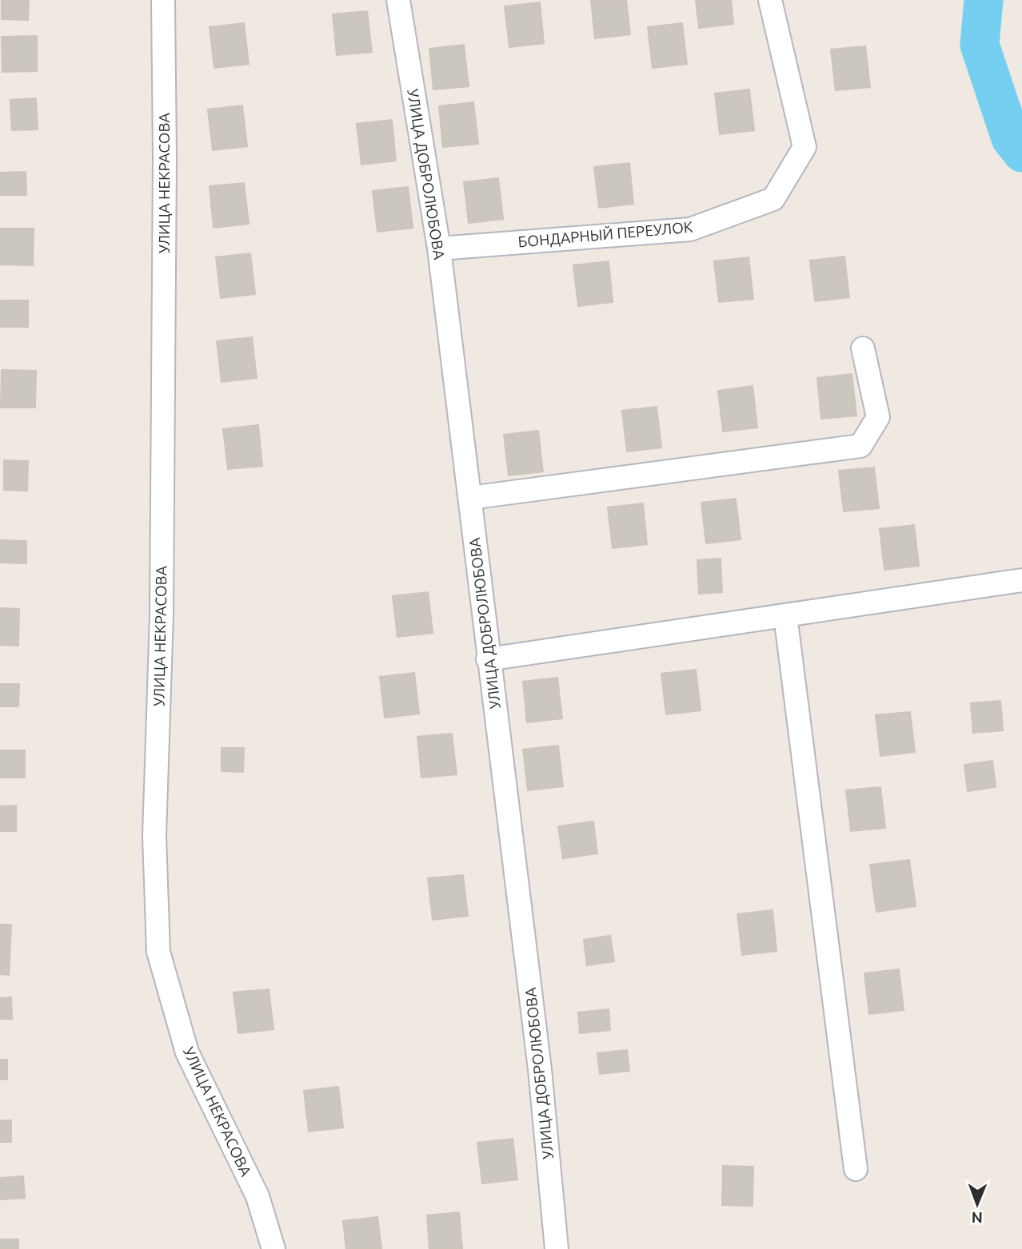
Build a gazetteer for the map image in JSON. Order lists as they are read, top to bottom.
{
  "streets": {
    "street": ["УЛИЦА ДОБРОЛЮБОВА", "УЛИЦА НЕКРАСОВА", "БОНДАРНЫЙ ПЕРЕУЛОК"]
  },
  "crossings": [
    ["УЛИЦА ДОБРОЛЮБОВА", "БОНДАРНЫЙ ПЕРЕУЛОК"]
  ],
  "north": "bottom"
}
